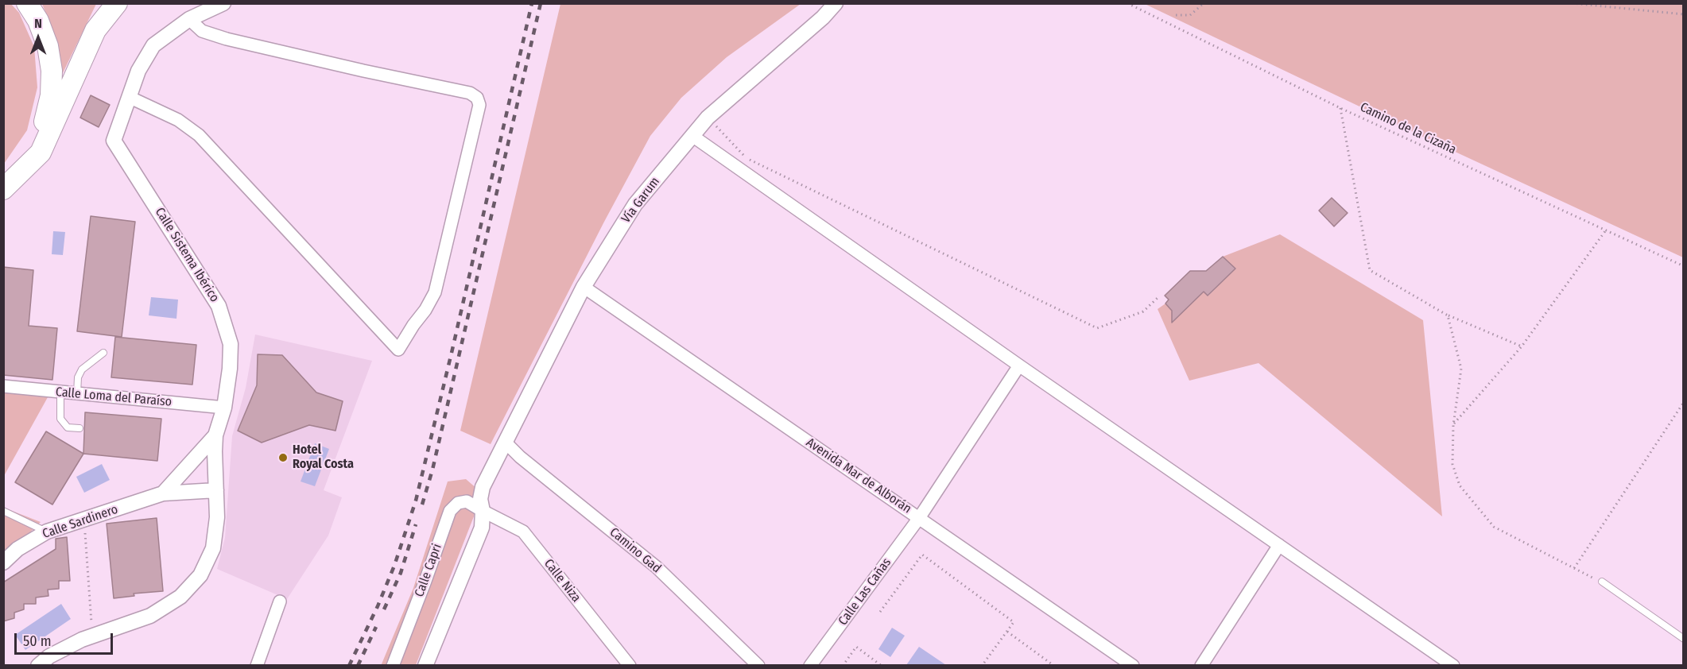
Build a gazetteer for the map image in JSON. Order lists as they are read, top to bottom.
{
  "streets": {
    "street": [
      "Vía Garum",
      "Calle Sistema Ibérico",
      "Calle Loma del Paraíso",
      "Avenida Mar de Alborán",
      "Calle Sardinero",
      "Camino Gad",
      "Calle Capri",
      "Calle Niza",
      "Calle Las Cañas"
    ],
    "path": ["Camino de la Cizaña"]
  },
  "crossings": [
    ["Vía Garum", "Avenida Mar de Alborán"],
    ["Vía Garum", "Camino Gad"],
    ["Calle Sistema Ibérico", "Calle Loma del Paraíso"],
    ["Calle Sistema Ibérico", "Calle Sardinero"],
    ["Avenida Mar de Alborán", "Calle Las Cañas"],
    ["Calle Capri", "Calle Niza"]
  ],
  "places": ["Hotel Royal Costa"],
  "scale_bar": "50 m",
  "north": "top"
}
